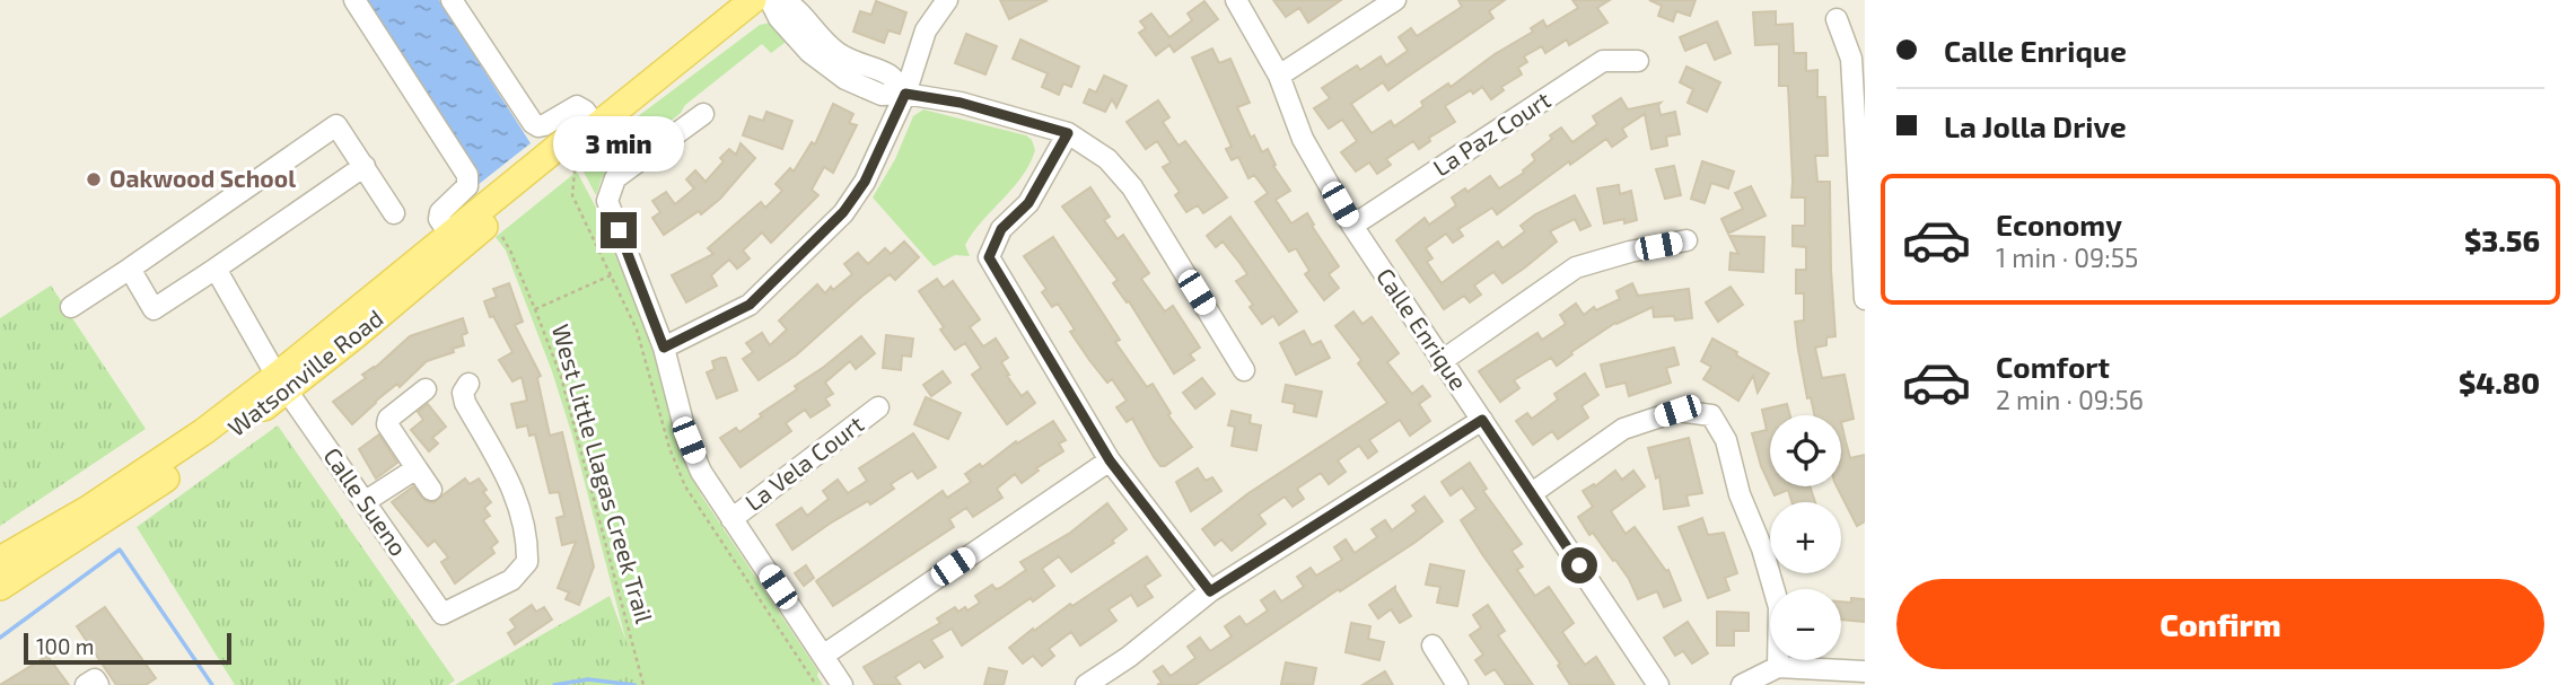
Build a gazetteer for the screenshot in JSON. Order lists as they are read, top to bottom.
{
  "streets": {
    "main road": ["Watsonville Road"],
    "street": [
      "La Paz Court",
      "Calle Enrique",
      "La Vela Court",
      "Calle Sueno"
    ],
    "path": ["West Little Llagas Creek Trail"]
  },
  "crossings": [
    ["La Paz Court", "Calle Enrique"],
    ["Watsonville Road", "West Little Llagas Creek Trail"],
    ["Watsonville Road", "Calle Sueno"]
  ],
  "places": ["Oakwood School"],
  "scale_bar": "100 m",
  "page": {
    "banner": ["Calle Enrique", "La Jolla Drive"],
    "bubble": "3 min",
    "list": [
      {
        "name": "Economy",
        "note": "1 min · 09:55",
        "value": "$3.56"
      },
      {
        "name": "Comfort",
        "note": "2 min · 09:56",
        "value": "$4.80"
      }
    ],
    "map_buttons": ["+", "−"],
    "buttons": "Confirm",
    "scale": "100 m"
  }
}
